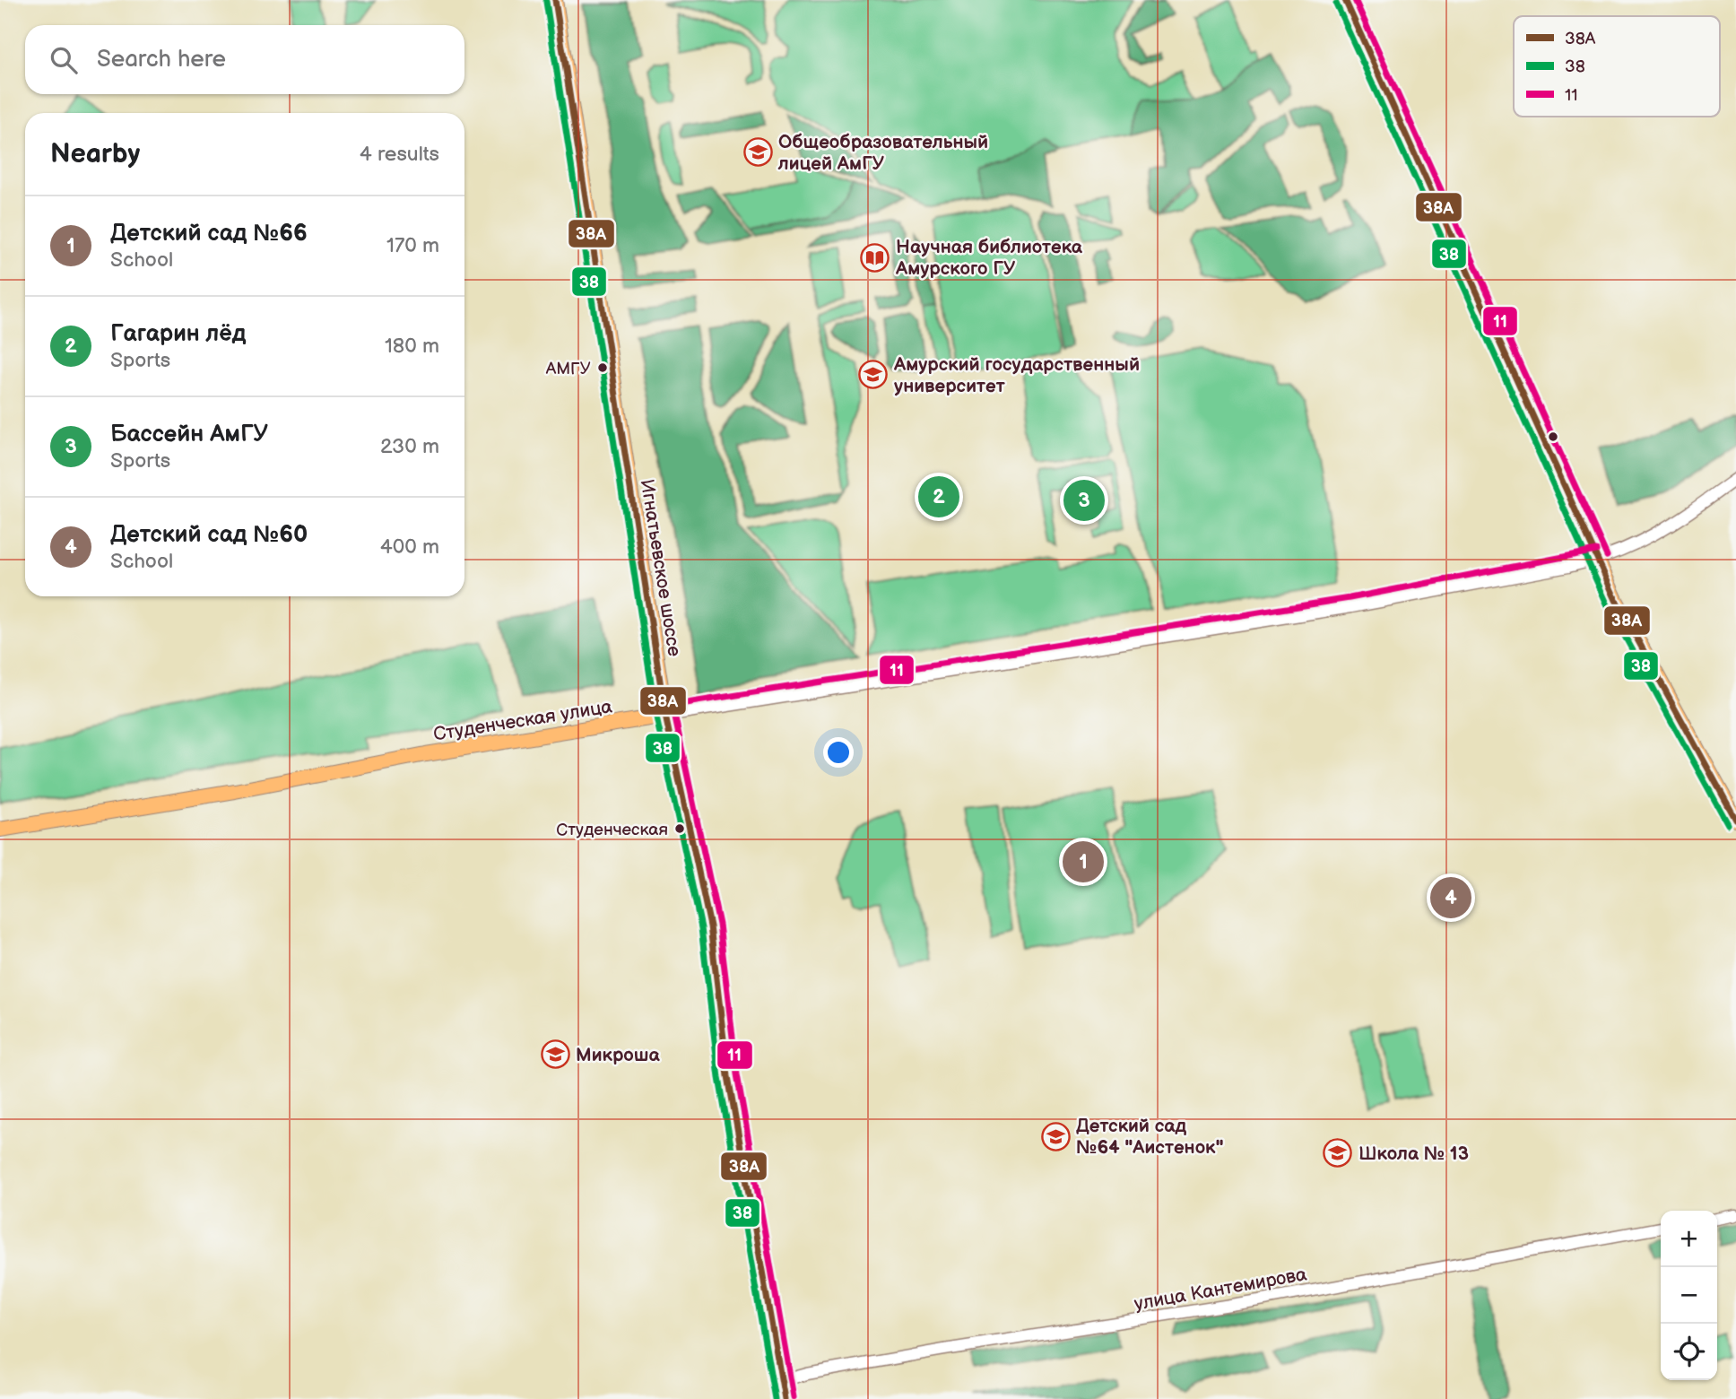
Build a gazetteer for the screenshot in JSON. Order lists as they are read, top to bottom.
{
  "streets": {
    "main road": ["Игнатьевское шоссе", "Студенческая улица"],
    "street": ["улица Кантемирова"]
  },
  "crossings": [
    ["Игнатьевское шоссе", "Студенческая улица"],
    ["Игнатьевское шоссе", "улица Кантемирова"]
  ],
  "places": {
    "school or university": [
      "Общеобразовательный лицей АмГУ",
      "Амурский государственный университет",
      "Микроша",
      "Детский сад №64 \"Аистенок\"",
      "Школа № 13"
    ],
    "library": ["Научная библиотека Амурского ГУ"],
    "other": ["АМГУ", "Студенческая"]
  },
  "lines": ["transit line 38А", "transit line 11", "transit line 38"],
  "legend": ["38А", "38", "11"],
  "page": {
    "search": "Search here",
    "heading": ["Nearby", "4 results"],
    "list": [
      {
        "mark": "1",
        "name": "Детский сад №66",
        "note": "School",
        "value": "170 m"
      },
      {
        "mark": "2",
        "name": "Гагарин лёд",
        "note": "Sports",
        "value": "180 m"
      },
      {
        "mark": "3",
        "name": "Бассейн АмГУ",
        "note": "Sports",
        "value": "230 m"
      },
      {
        "mark": "4",
        "name": "Детский сад №60",
        "note": "School",
        "value": "400 m"
      }
    ],
    "pins": [
      "2",
      "3",
      "1",
      "4"
    ],
    "map_buttons": ["+", "−"]
  }
}
